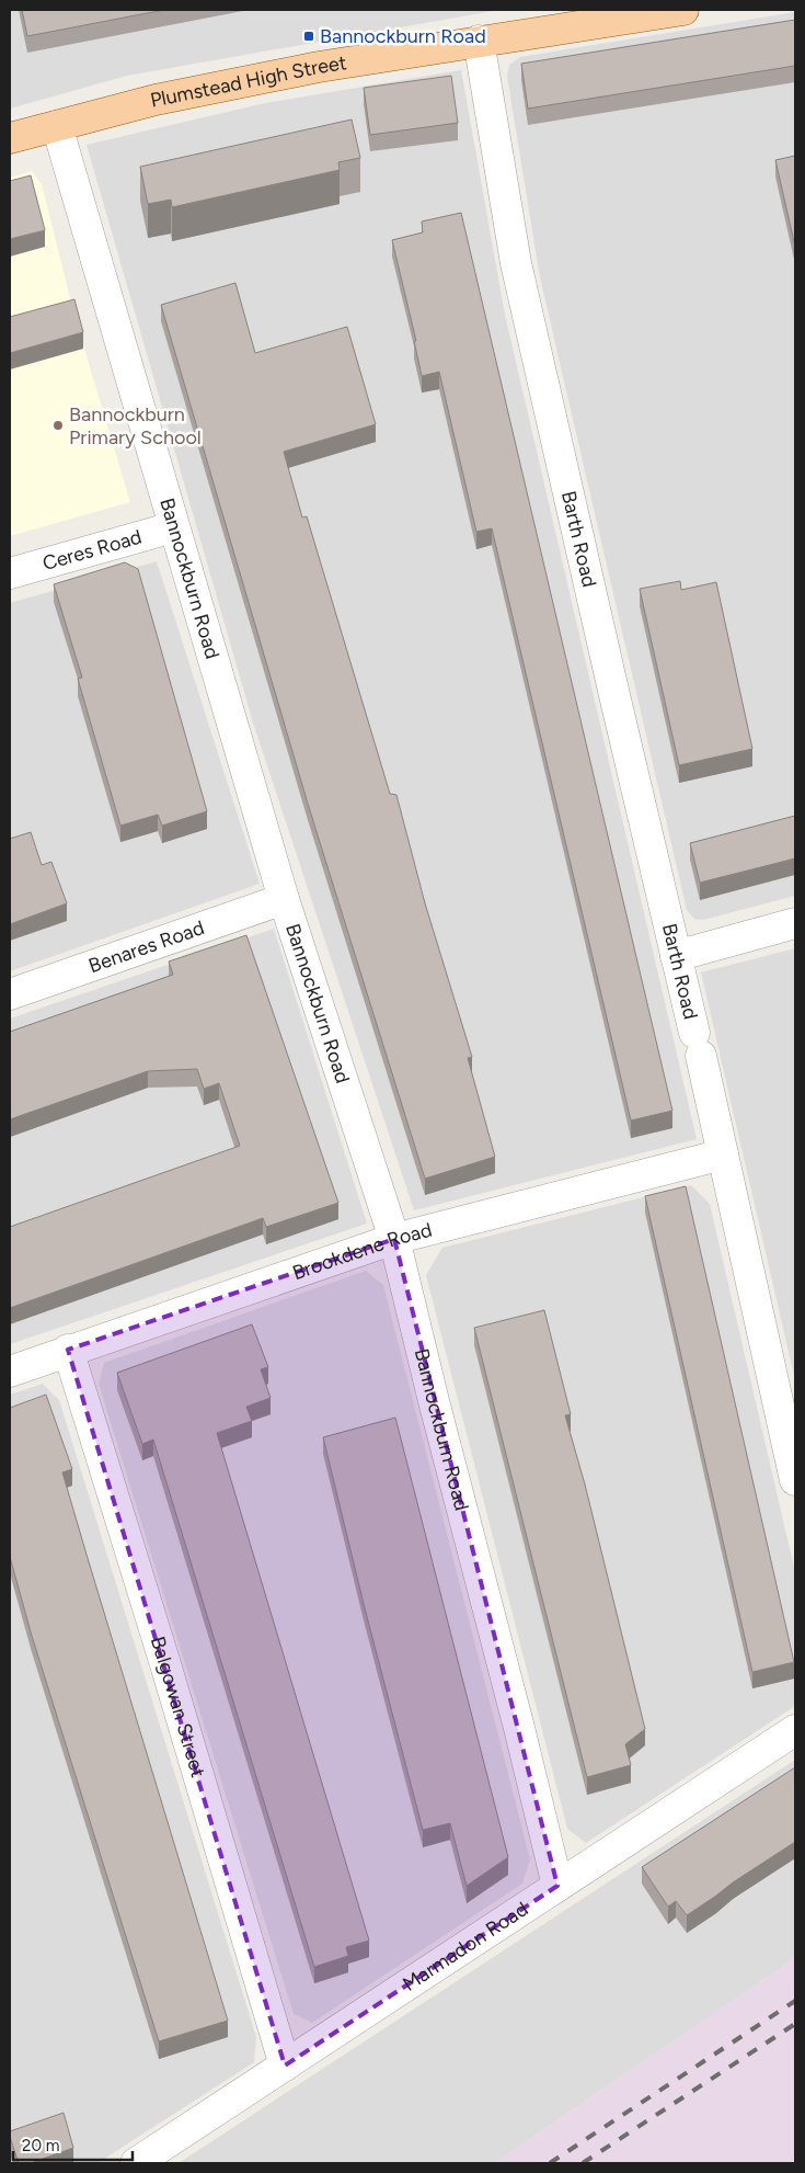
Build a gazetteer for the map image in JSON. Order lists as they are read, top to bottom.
{
  "streets": {
    "main road": ["Plumstead High Street"],
    "street": [
      "Barth Road",
      "Ceres Road",
      "Bannockburn Road",
      "Benares Road",
      "Brookdene Road",
      "Balgowan Street",
      "Marmadon Road"
    ]
  },
  "crossings": [
    ["Plumstead High Street", "Barth Road"],
    ["Plumstead High Street", "Bannockburn Road"],
    ["Barth Road", "Brookdene Road"],
    ["Ceres Road", "Bannockburn Road"],
    ["Bannockburn Road", "Benares Road"],
    ["Bannockburn Road", "Brookdene Road"],
    ["Bannockburn Road", "Marmadon Road"],
    ["Brookdene Road", "Balgowan Street"],
    ["Balgowan Street", "Marmadon Road"]
  ],
  "places": {
    "transit": ["Bannockburn Road"],
    "other": ["Bannockburn Primary School"]
  },
  "scale_bar": "20 m"
}
